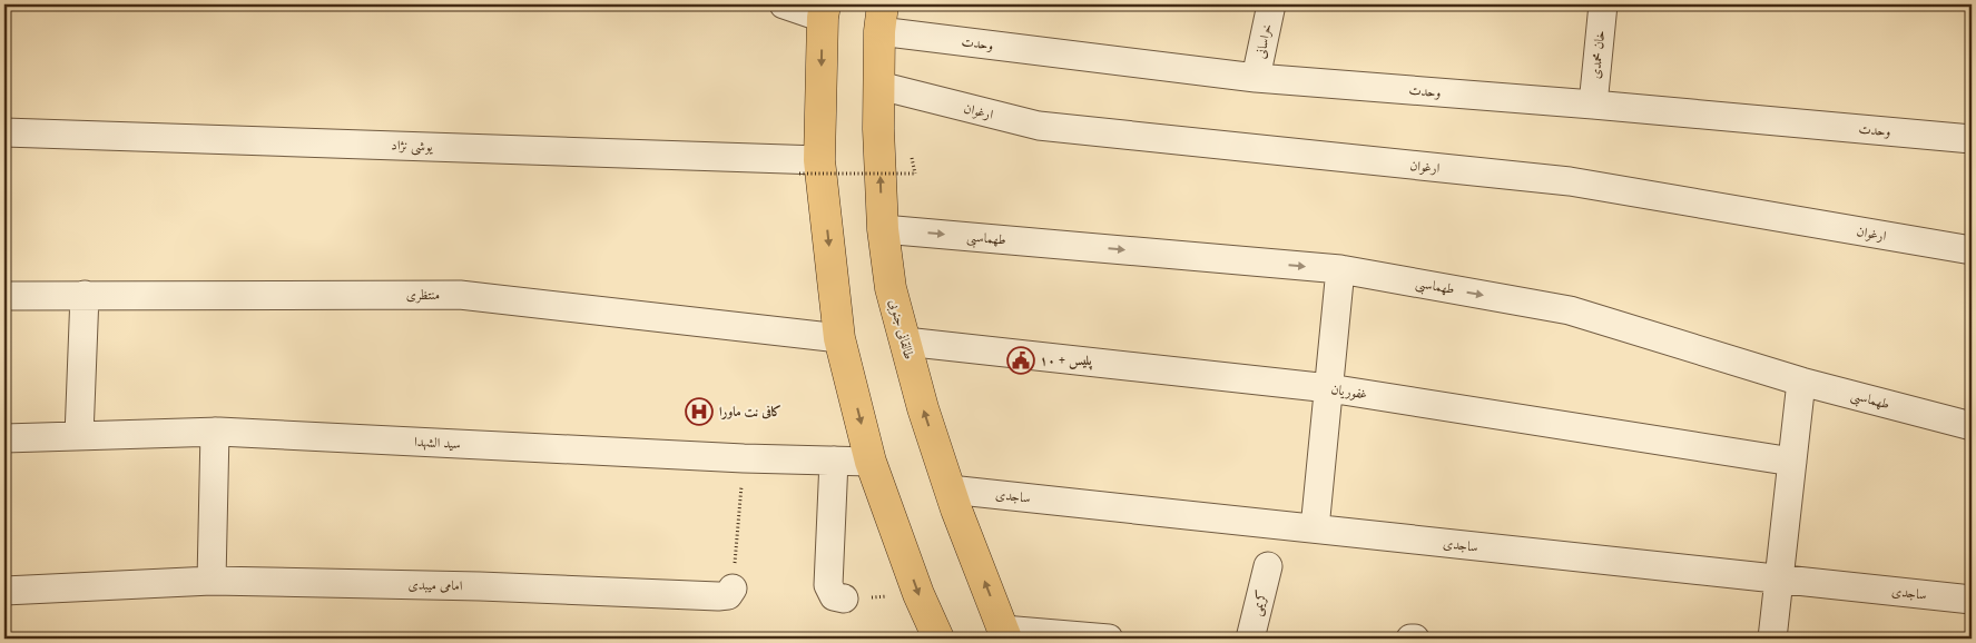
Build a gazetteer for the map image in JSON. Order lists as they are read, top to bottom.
{
  "streets": {
    "main road": ["طالقانی جنوبی"],
    "street": [
      "خراسانی",
      "وحدت",
      "خان محمدی",
      "ارغوان",
      "یوشی نژاد",
      "طهماسبی",
      "منتظری",
      "غفوریان",
      "سید الشهدا",
      "ساجدی",
      "امامی میبدی",
      "کریمی"
    ]
  },
  "crossings": [
    ["خراسانی", "وحدت"],
    ["وحدت", "خان محمدی"],
    ["وحدت", "طالقانی جنوبی"],
    ["ارغوان", "طالقانی جنوبی"],
    ["طهماسبی", "طالقانی جنوبی"],
    ["طالقانی جنوبی", "غفوریان"],
    ["طالقانی جنوبی", "ساجدی"]
  ],
  "one_way": ["طهماسبی"],
  "places": {
    "public building": ["پلیس + ۱۰"],
    "hospital": ["کافی نت ماورا"]
  }
}
